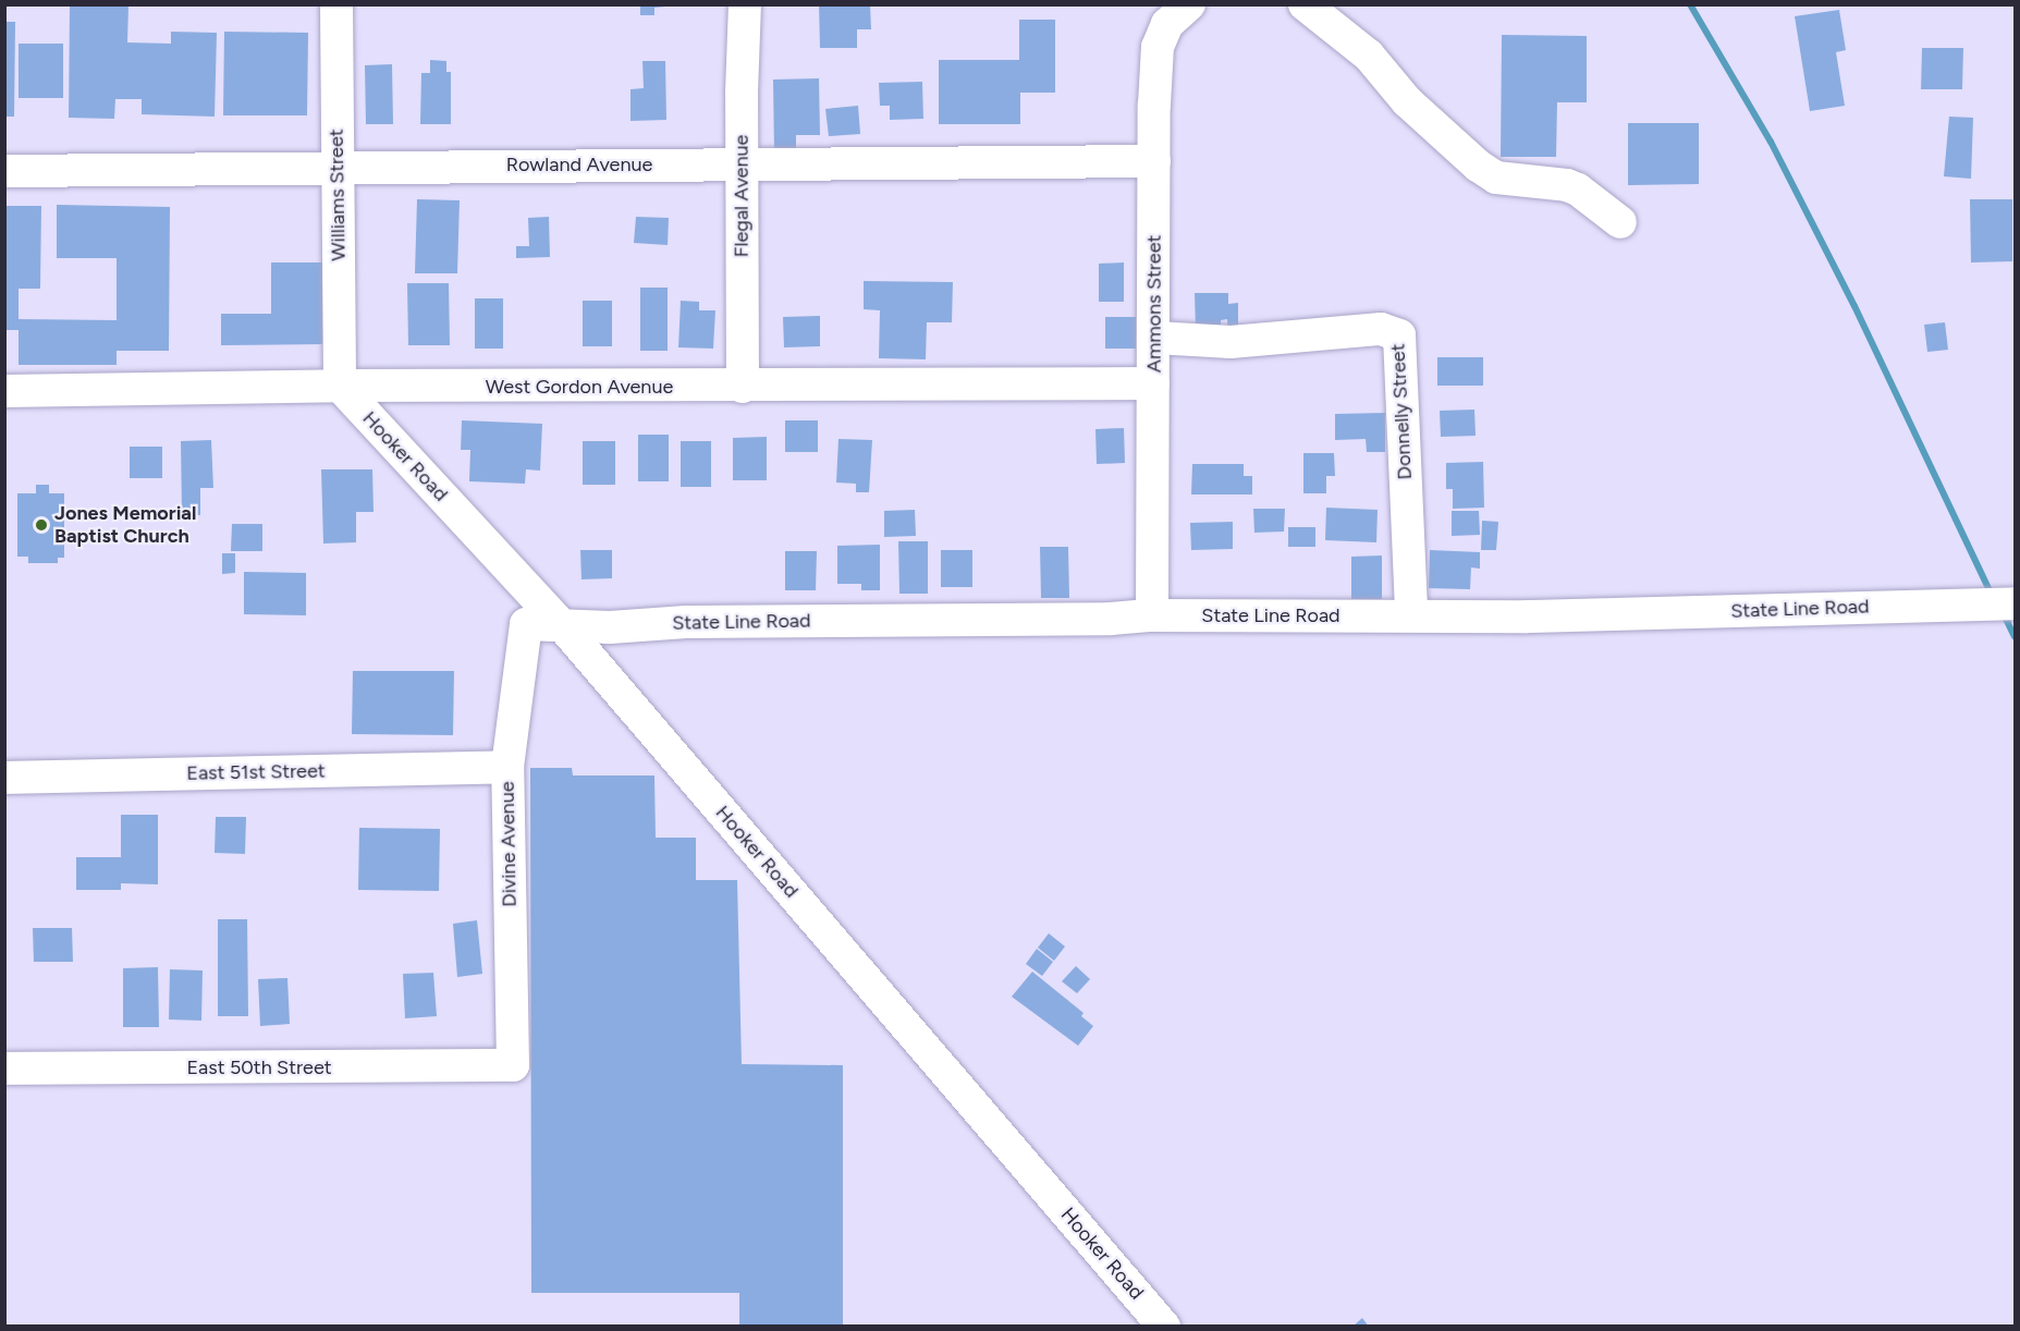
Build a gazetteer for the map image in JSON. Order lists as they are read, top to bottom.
{
  "streets": {
    "street": [
      "Rowland Avenue",
      "Williams Street",
      "Flegal Avenue",
      "Ammons Street",
      "West Gordon Avenue",
      "Donnelly Street",
      "Hooker Road",
      "State Line Road",
      "East 51st Street",
      "Divine Avenue",
      "East 50th Street"
    ]
  },
  "crossings": [
    ["Rowland Avenue", "Williams Street"],
    ["Rowland Avenue", "Flegal Avenue"],
    ["Rowland Avenue", "Ammons Street"],
    ["Williams Street", "West Gordon Avenue"],
    ["Williams Street", "Hooker Road"],
    ["Flegal Avenue", "West Gordon Avenue"],
    ["Ammons Street", "West Gordon Avenue"],
    ["Ammons Street", "Donnelly Street"],
    ["Ammons Street", "State Line Road"],
    ["West Gordon Avenue", "Hooker Road"],
    ["Donnelly Street", "State Line Road"],
    ["Hooker Road", "State Line Road"],
    ["State Line Road", "Divine Avenue"],
    ["East 51st Street", "Divine Avenue"],
    ["Divine Avenue", "East 50th Street"]
  ],
  "places": ["Jones Memorial Baptist Church"]
}
